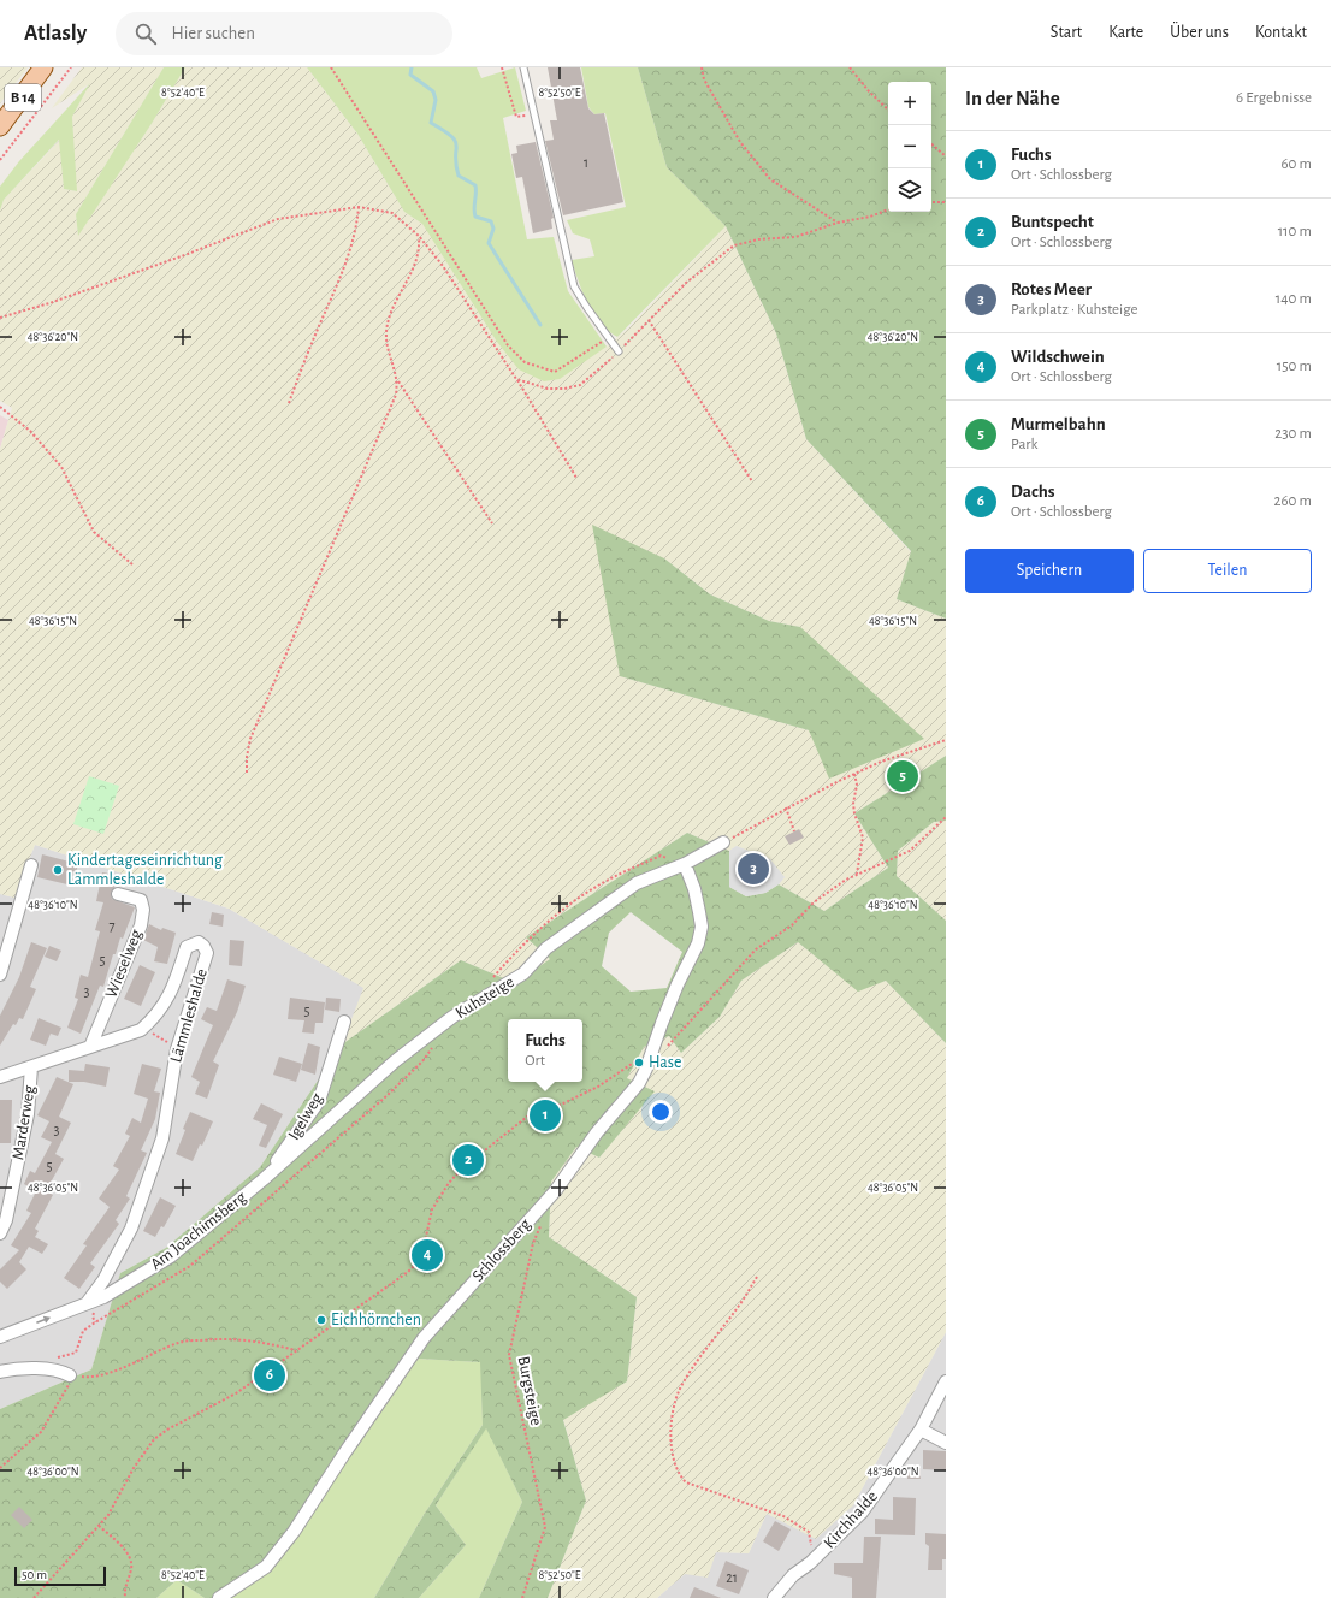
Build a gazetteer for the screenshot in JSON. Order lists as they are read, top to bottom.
{
  "streets": {
    "main road": ["B 14"],
    "street": [
      "Wieselweg",
      "Kuhsteige",
      "Lämmleshalde",
      "Igelweg",
      "Marderweg",
      "Am Joachimsberg",
      "Schlossberg",
      "Kirchhalde"
    ],
    "path": ["Burgsteige"]
  },
  "crossings": [
    ["Wieselweg", "Lämmleshalde"],
    ["Kuhsteige", "Igelweg"],
    ["Kuhsteige", "Am Joachimsberg"],
    ["Kuhsteige", "Schlossberg"],
    ["Lämmleshalde", "Marderweg"],
    ["Lämmleshalde", "Am Joachimsberg"],
    ["Igelweg", "Am Joachimsberg"]
  ],
  "places": ["Kindertageseinrichtung Lämmleshalde", "Hase", "Eichhörnchen"],
  "house_numbers": [
    "1",
    "7",
    "5",
    "3",
    "5",
    "3",
    "5",
    "21"
  ],
  "scale_bar": "50 m",
  "page": {
    "header": "Atlasly",
    "search": "Hier suchen",
    "nav": [
      "Start",
      "Karte",
      "Über uns",
      "Kontakt"
    ],
    "heading": ["In der Nähe", "6 Ergebnisse"],
    "map_buttons": ["+", "−"],
    "list": [
      {
        "mark": "1",
        "name": "Fuchs",
        "note": "Ort · Schlossberg",
        "value": "60 m"
      },
      {
        "mark": "2",
        "name": "Buntspecht",
        "note": "Ort · Schlossberg",
        "value": "110 m"
      },
      {
        "mark": "3",
        "name": "Rotes Meer",
        "note": "Parkplatz · Kuhsteige",
        "value": "140 m"
      },
      {
        "mark": "4",
        "name": "Wildschwein",
        "note": "Ort · Schlossberg",
        "value": "150 m"
      },
      {
        "mark": "5",
        "name": "Murmelbahn",
        "note": "Park",
        "value": "230 m"
      },
      {
        "mark": "6",
        "name": "Dachs",
        "note": "Ort · Schlossberg",
        "value": "260 m"
      }
    ],
    "buttons": ["Speichern", "Teilen"],
    "pins": [
      "5",
      "3",
      "1",
      "2",
      "4",
      "6"
    ],
    "popup": ["Fuchs", "Ort"],
    "scale": "50 m"
  },
  "coordinates": [
    "8°52'40\"E",
    "8°52'50\"E",
    "48°36'20\"N",
    "48°36'15\"N",
    "48°36'10\"N",
    "48°36'05\"N",
    "48°36'00\"N"
  ]
}
